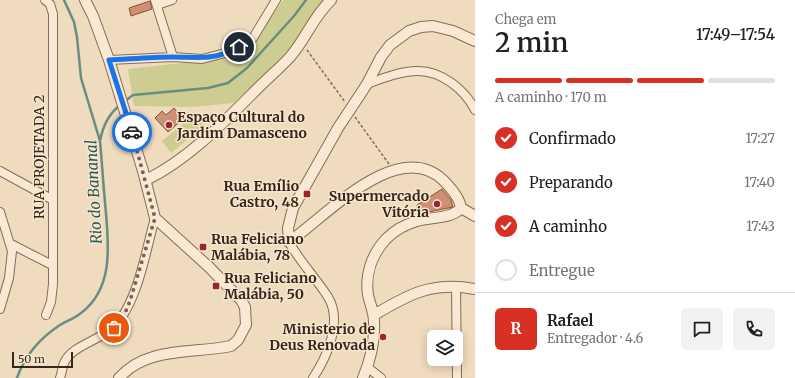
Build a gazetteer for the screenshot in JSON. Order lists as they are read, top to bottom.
{
  "streets": {
    "street": ["RUA PROJETADA 2"]
  },
  "water": ["Rio do Bananal"],
  "places": {
    "other": ["Espaço Cultural do Jardim Damasceno", "Supermercado Vitória", "Ministerio de Deus Renovada"],
    "transit": ["Rua Emílio Castro, 48", "Rua Feliciano Malábia, 78", "Rua Feliciano Malábia, 50"]
  },
  "scale_bar": "50 m",
  "page": {
    "heading": ["2 min", "Chega em", "17:49–17:54"],
    "panel": ["Rafael", "Entregador · 4.6"],
    "bar": "A caminho · 170 m",
    "list": [
      ["Confirmado", "17:27"],
      ["Preparando", "17:40"],
      ["A caminho", "17:43"],
      "Entregue"
    ],
    "round": "R",
    "scale": "50 m"
  }
}
